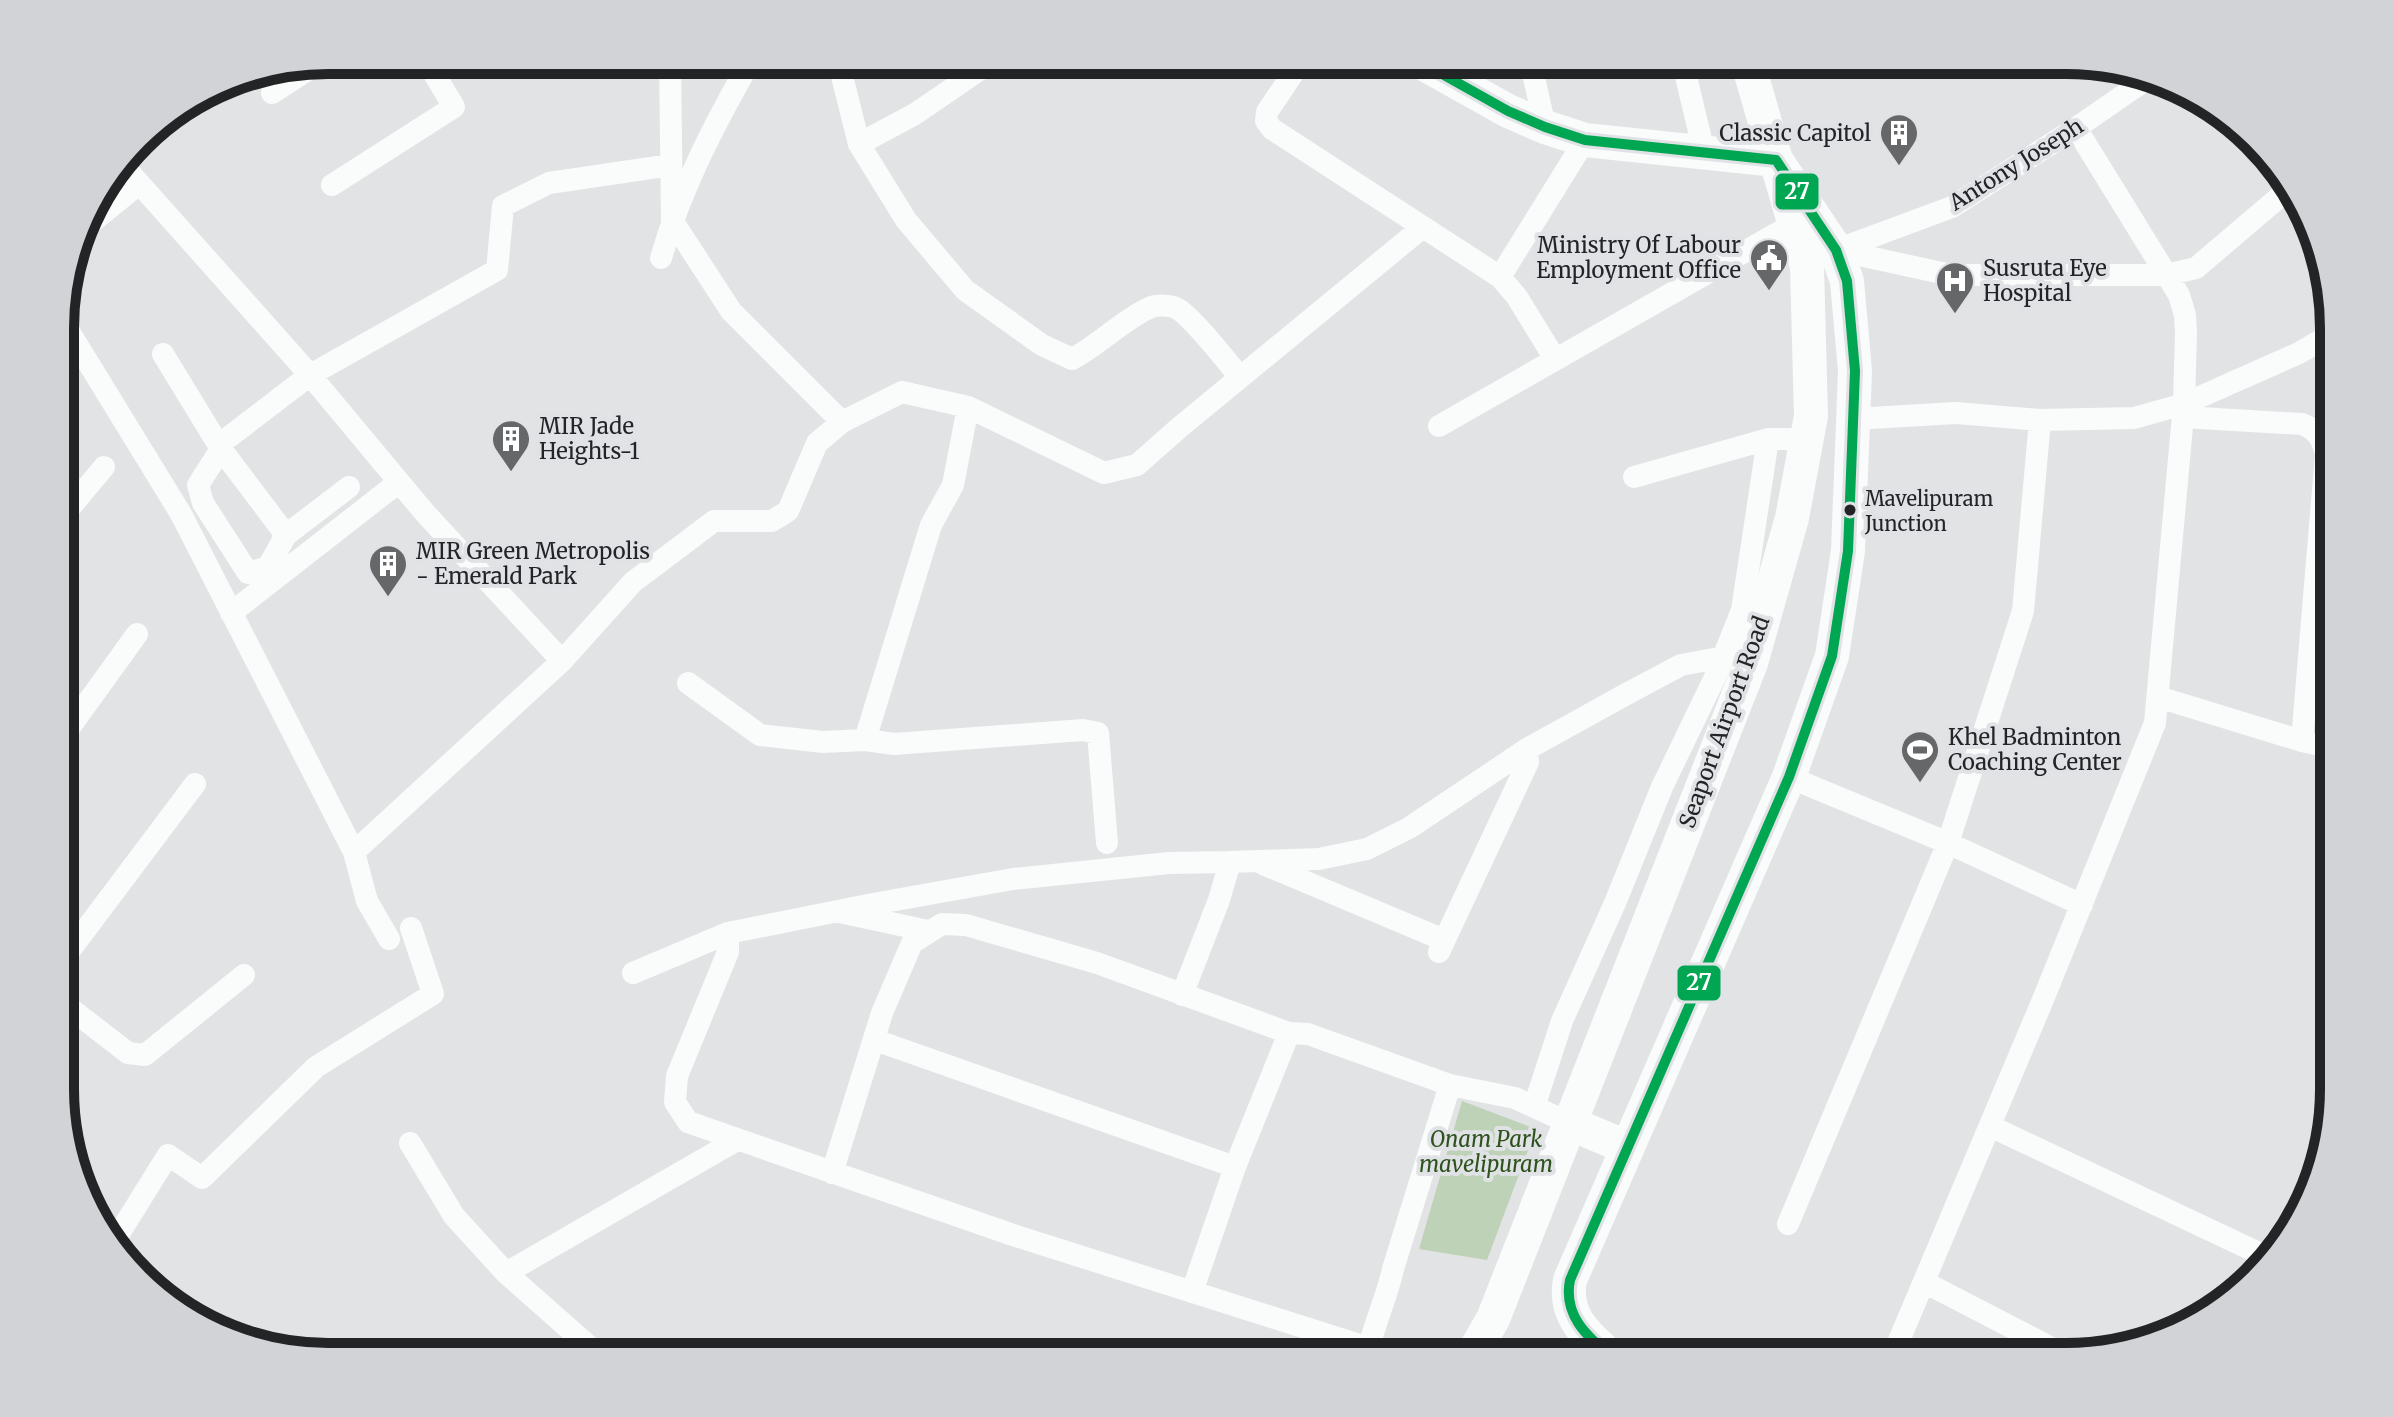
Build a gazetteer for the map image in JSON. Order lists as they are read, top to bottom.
{
  "streets": {
    "main road": ["Seaport Airport Road"],
    "street": ["Antony Joseph"]
  },
  "parks": ["Onam Park mavelipuram"],
  "places": {
    "building": ["Classic Capitol", "MIR Jade Heights-1", "MIR Green Metropolis - Emerald Park"],
    "public building": ["Ministry Of Labour Employment Office"],
    "hospital": ["Susruta Eye Hospital"],
    "other": ["Mavelipuram Junction"],
    "sports": ["Khel Badminton Coaching Center"]
  },
  "lines": ["transit line 27"]
}
